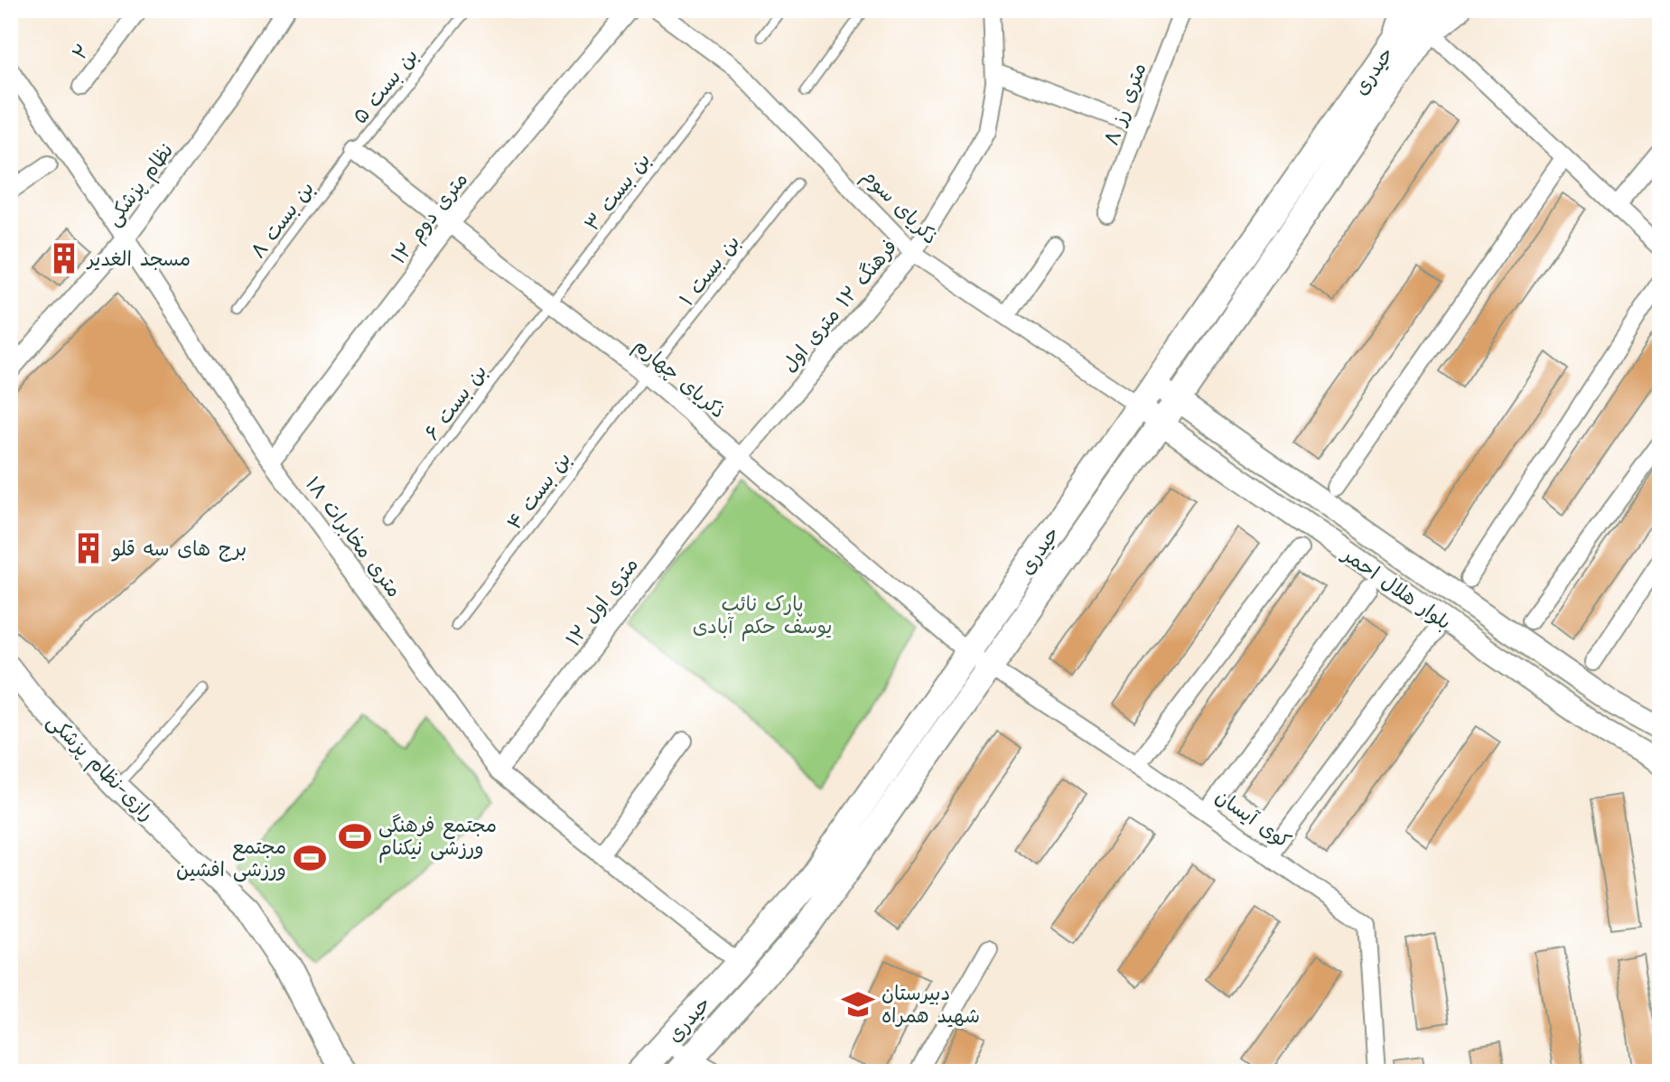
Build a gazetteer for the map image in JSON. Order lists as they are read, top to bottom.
{
  "streets": {
    "main road": ["حیدری", "بلوار هلال احمر", "رازی-نظام پزشکی"],
    "street": [
      "۲",
      "۸ متری رز",
      "نظام پزشکی",
      "ذکریای سوم",
      "۱۲ متری دوم",
      "فرهنگ ۱۲ متری اول",
      "ذکریای چهارم",
      "۱۸ متری مخابرات",
      "۱۲ متری اول",
      "کوی آیسان"
    ],
    "lane": [
      "بن بست ۵",
      "بن بست ۳",
      "بن بست ۸",
      "بن بست ۱",
      "بن بست ۶",
      "بن بست ۴"
    ]
  },
  "crossings": [
    ["حیدری", "ذکریای سوم"],
    ["حیدری", "ذکریای چهارم"],
    ["حیدری", "۱۸ متری مخابرات"],
    ["حیدری", "بلوار هلال احمر"],
    ["حیدری", "کوی آیسان"],
    ["بن بست ۵", "بن بست ۸"],
    ["بن بست ۵", "ذکریای چهارم"],
    ["نظام پزشکی", "۱۸ متری مخابرات"],
    ["بن بست ۳", "ذکریای چهارم"],
    ["بن بست ۳", "بن بست ۶"],
    ["ذکریای سوم", "فرهنگ ۱۲ متری اول"],
    ["ذکریای سوم", "بلوار هلال احمر"],
    ["۱۲ متری دوم", "ذکریای چهارم"],
    ["۱۲ متری دوم", "۱۸ متری مخابرات"],
    ["بن بست ۸", "ذکریای چهارم"],
    ["بن بست ۱", "ذکریای چهارم"],
    ["بن بست ۱", "بن بست ۴"],
    ["فرهنگ ۱۲ متری اول", "ذکریای چهارم"],
    ["فرهنگ ۱۲ متری اول", "۱۲ متری اول"],
    ["ذکریای چهارم", "بن بست ۶"],
    ["ذکریای چهارم", "بن بست ۴"],
    ["ذکریای چهارم", "۱۲ متری اول"],
    ["ذکریای چهارم", "کوی آیسان"],
    ["۱۸ متری مخابرات", "۱۲ متری اول"]
  ],
  "parks": ["پارک نائب یوسف حکم آبادی"],
  "places": {
    "building": ["مسجد الغدیر", "برج های سه قلو"],
    "sports": ["مجتمع فرهنگی ورزشی نیکنام", "مجتمع ورزشی افشین"],
    "school or university": ["دبیرستان شهید همراه"]
  }
}
